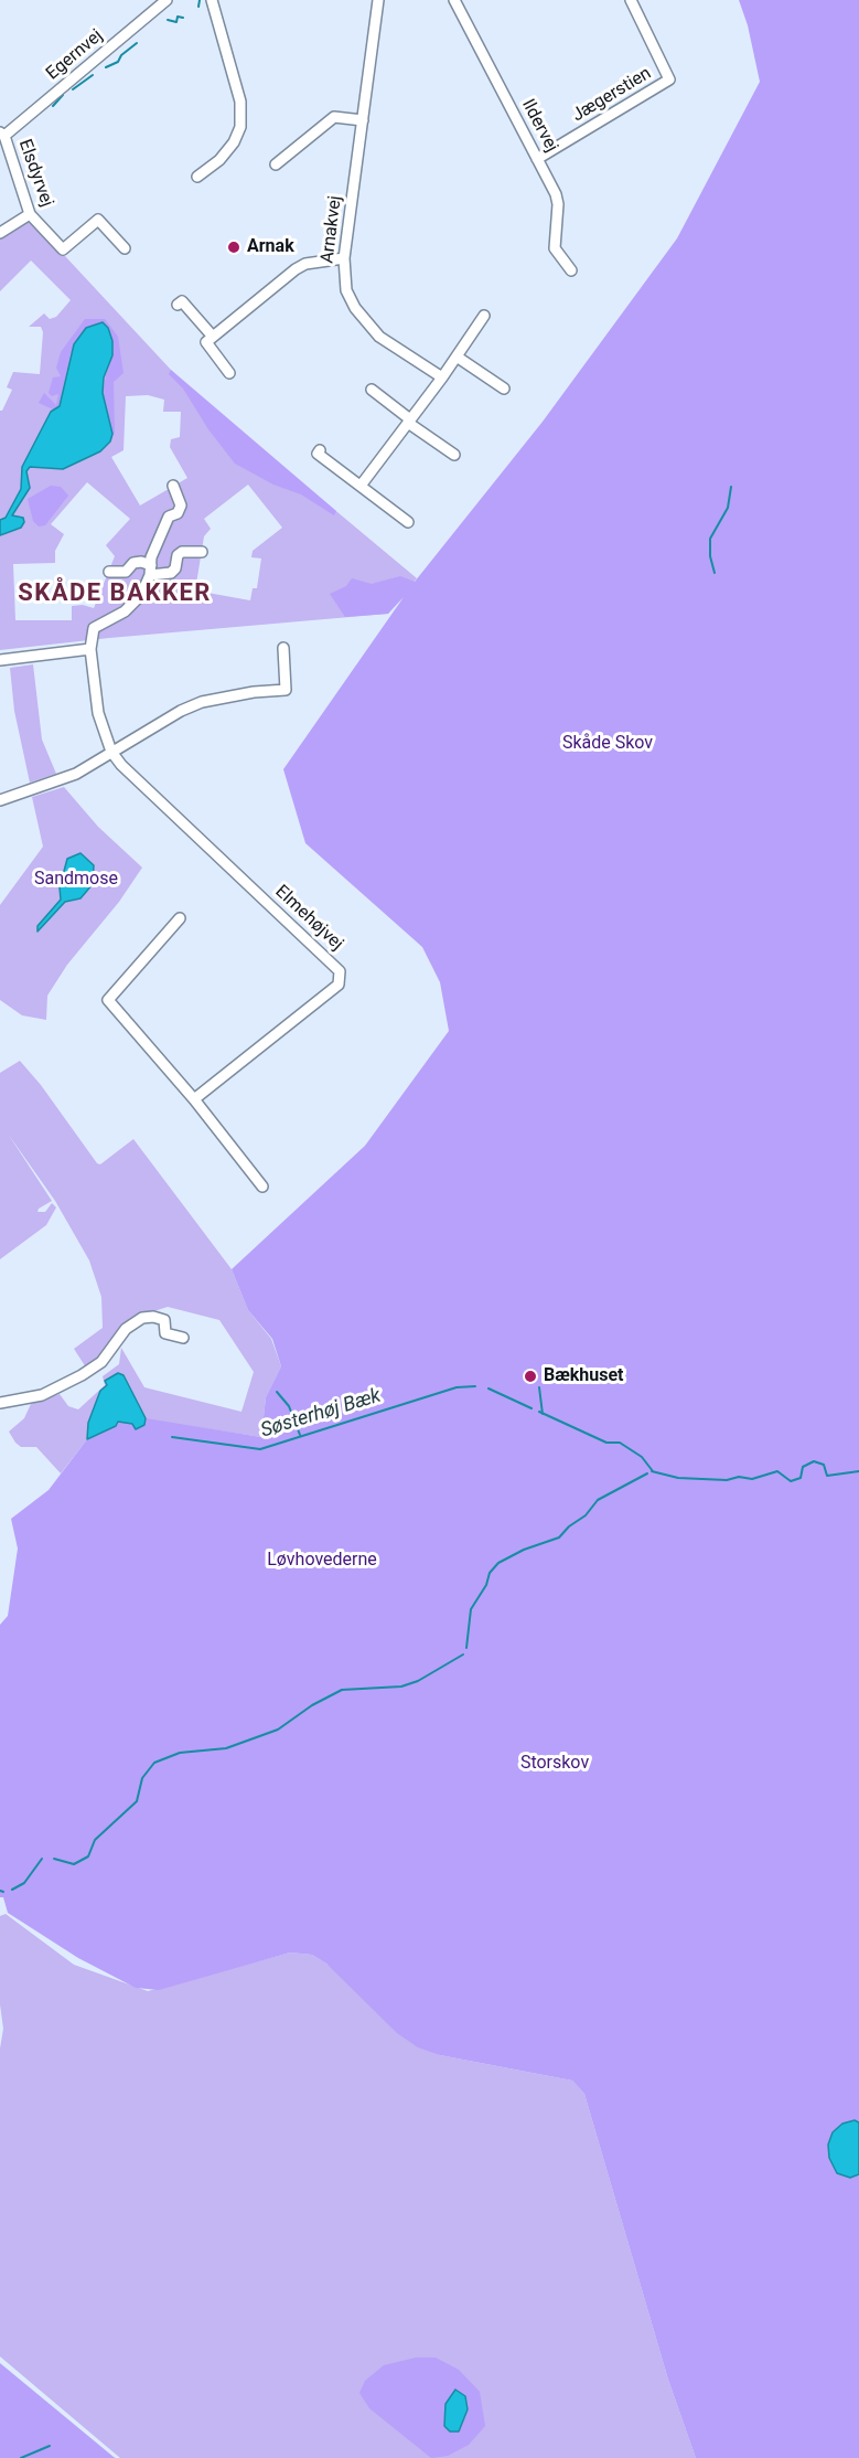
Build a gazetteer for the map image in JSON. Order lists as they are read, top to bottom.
{
  "streets": {
    "street": [
      "Egernvej",
      "Jægerstien",
      "Ildervej",
      "Elsdyrvej",
      "Arnakvej",
      "Elmehøjvej"
    ]
  },
  "crossings": [
    ["Egernvej", "Elsdyrvej"],
    ["Jægerstien", "Ildervej"]
  ],
  "districts": ["SKÅDE BAKKER"],
  "water": ["Søsterhøj Bæk"],
  "parks": [
    "Skåde Skov",
    "Sandmose",
    "Løvhovederne",
    "Storskov"
  ],
  "places": ["Arnak", "Bækhuset"]
}
